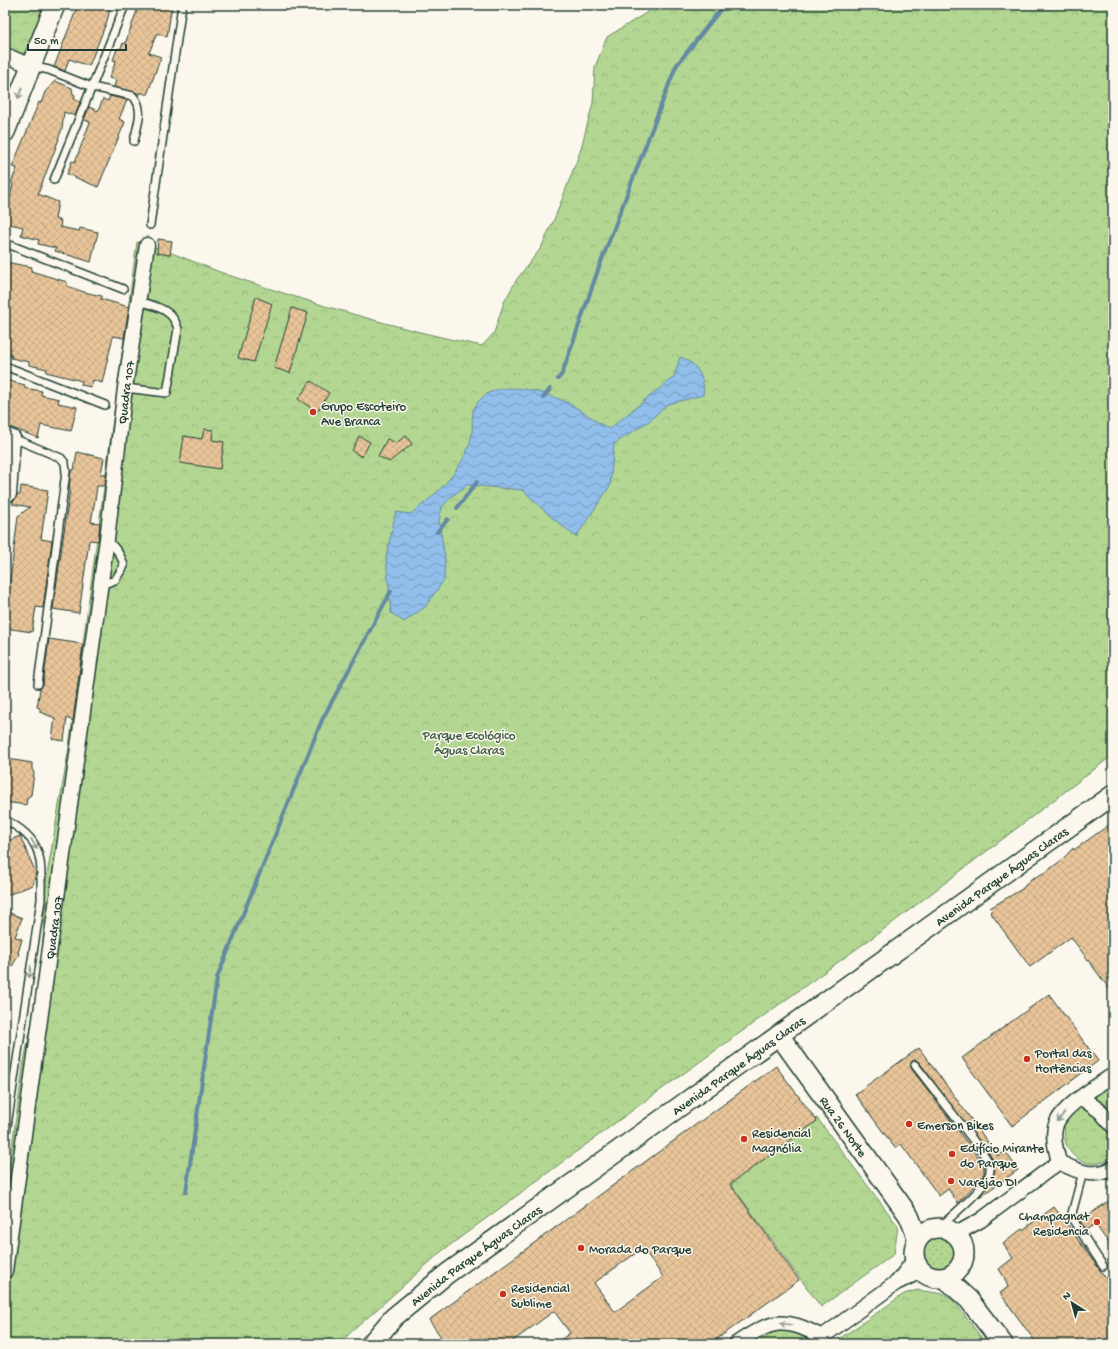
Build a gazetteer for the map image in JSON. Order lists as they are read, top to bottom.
{
  "streets": {
    "street": ["Quadra 107", "Avenida Parque Águas Claras", "Rua 26 Norte"]
  },
  "crossings": [
    ["Avenida Parque Águas Claras", "Rua 26 Norte"]
  ],
  "parks": ["Parque Ecológico Águas Claras"],
  "places": [
    "Grupo Escoteiro Ave Branca",
    "Portal das Hortências",
    "Emerson Bikes",
    "Residencial Magnólia",
    "Edifício Mirante do Parque",
    "Varejão DI",
    "Champagnat Residencia",
    "Morada do Parque",
    "Residencial Sublime"
  ],
  "scale_bar": "50 m",
  "north": "top left"
}
